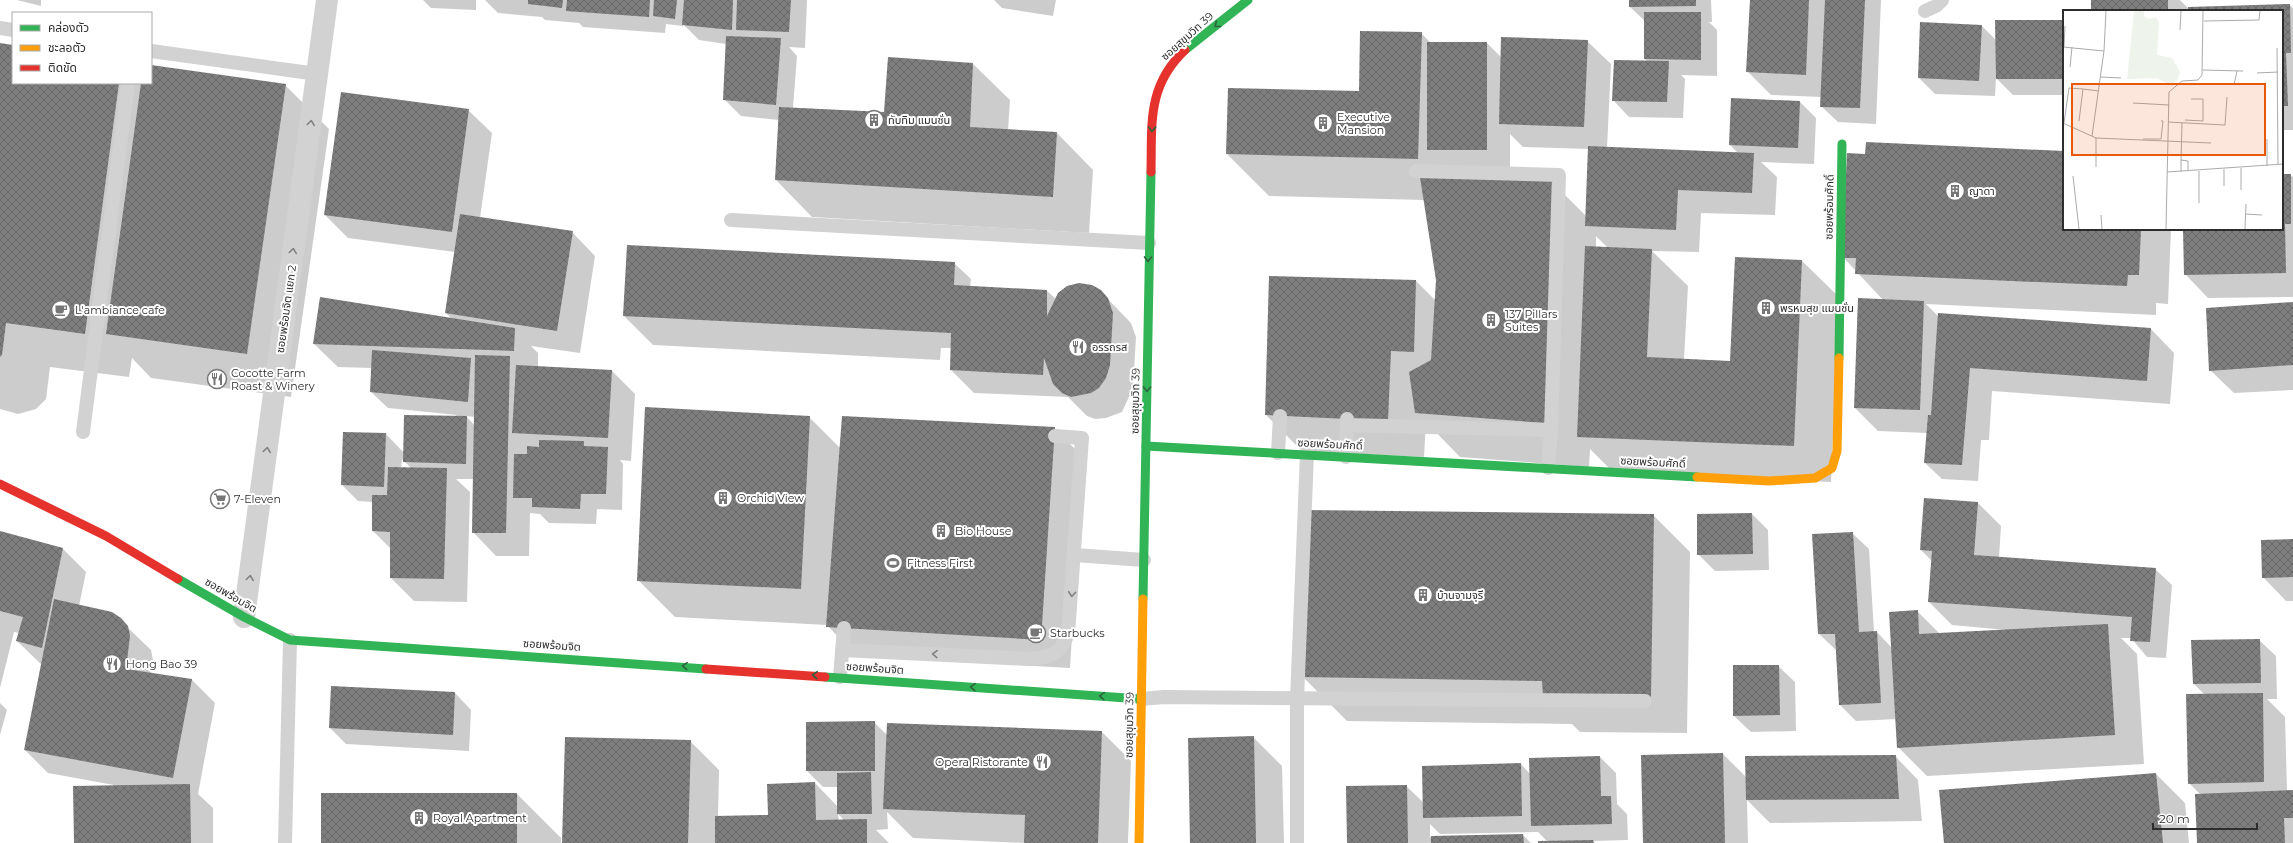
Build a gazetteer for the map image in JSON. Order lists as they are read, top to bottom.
{
  "streets": {
    "street": [
      "ซอยสุขุมวิท 39",
      "ซอยพร้อมศักดิ์",
      "ซอยพร้อมจิต แยก 2",
      "ซอยพร้อมจิต"
    ]
  },
  "crossings": [
    ["ซอยสุขุมวิท 39", "ซอยพร้อมศักดิ์"],
    ["ซอยสุขุมวิท 39", "ซอยพร้อมจิต"],
    ["ซอยพร้อมจิต แยก 2", "ซอยพร้อมจิต"]
  ],
  "one_way": ["ซอยสุขุมวิท 39", "ซอยพร้อมจิต แยก 2", "ซอยพร้อมจิต"],
  "places": {
    "building": [
      "ทับทิม แมนชั่น",
      "Executive Mansion",
      "ญาดา",
      "พรหมสุข แมนชั่น",
      "137 Pillars Suites",
      "Orchid View",
      "Bio House",
      "บ้านจามจุรี",
      "Royal Apartment"
    ],
    "cafe": ["L'ambiance cafe", "Starbucks"],
    "restaurant": [
      "อรรถรส",
      "Cocotte Farm Roast & Winery",
      "Hong Bao 39",
      "Opera Ristorante"
    ],
    "supermarket": ["7-Eleven"],
    "sports": ["Fitness First"]
  },
  "legend": ["คล่องตัว", "ชะลอตัว", "ติดขัด"],
  "scale_bar": "20 m"
}
